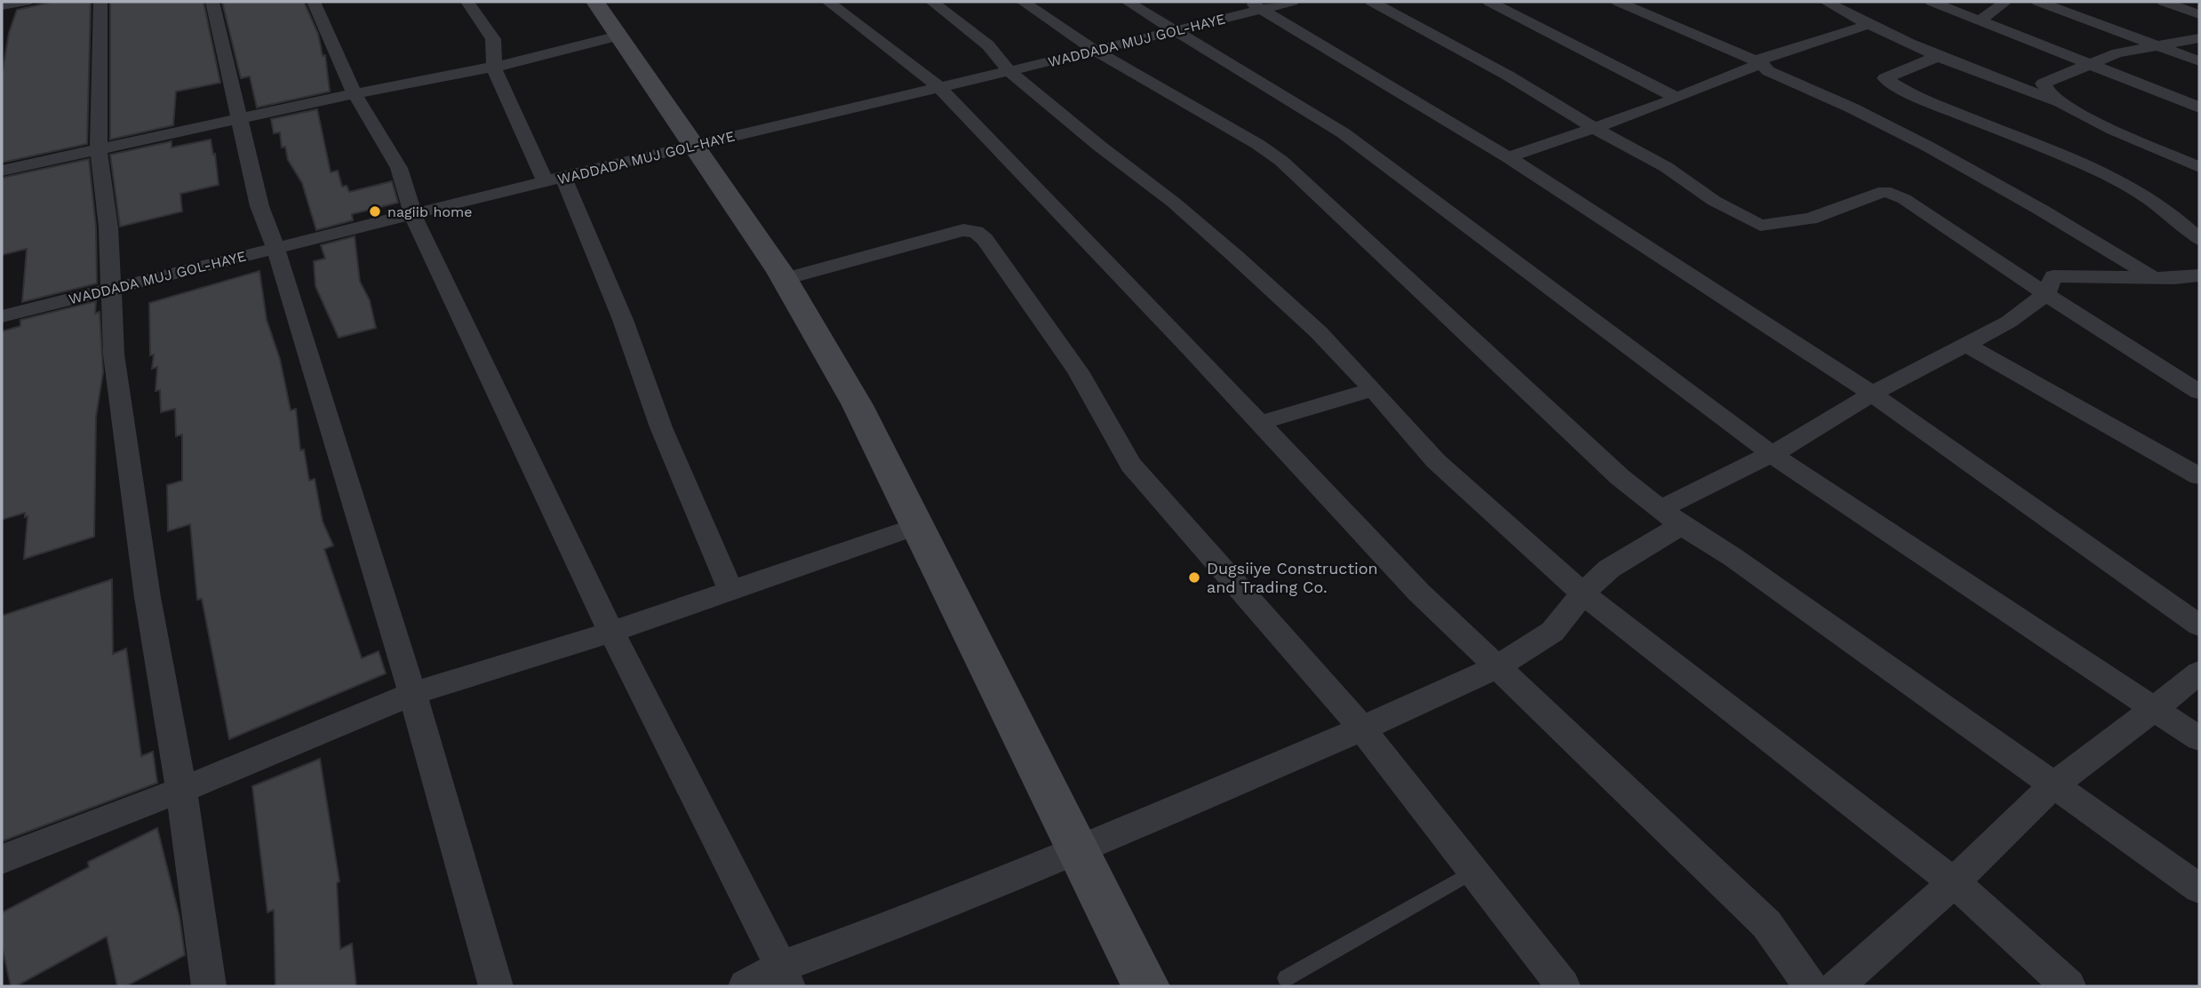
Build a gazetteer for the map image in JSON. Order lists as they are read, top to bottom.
{
  "streets": {
    "street": ["WADDADA MUJ GOL-HAYE"]
  },
  "places": ["nagiib home", "Dugsiiye Construction and Trading Co."]
}
